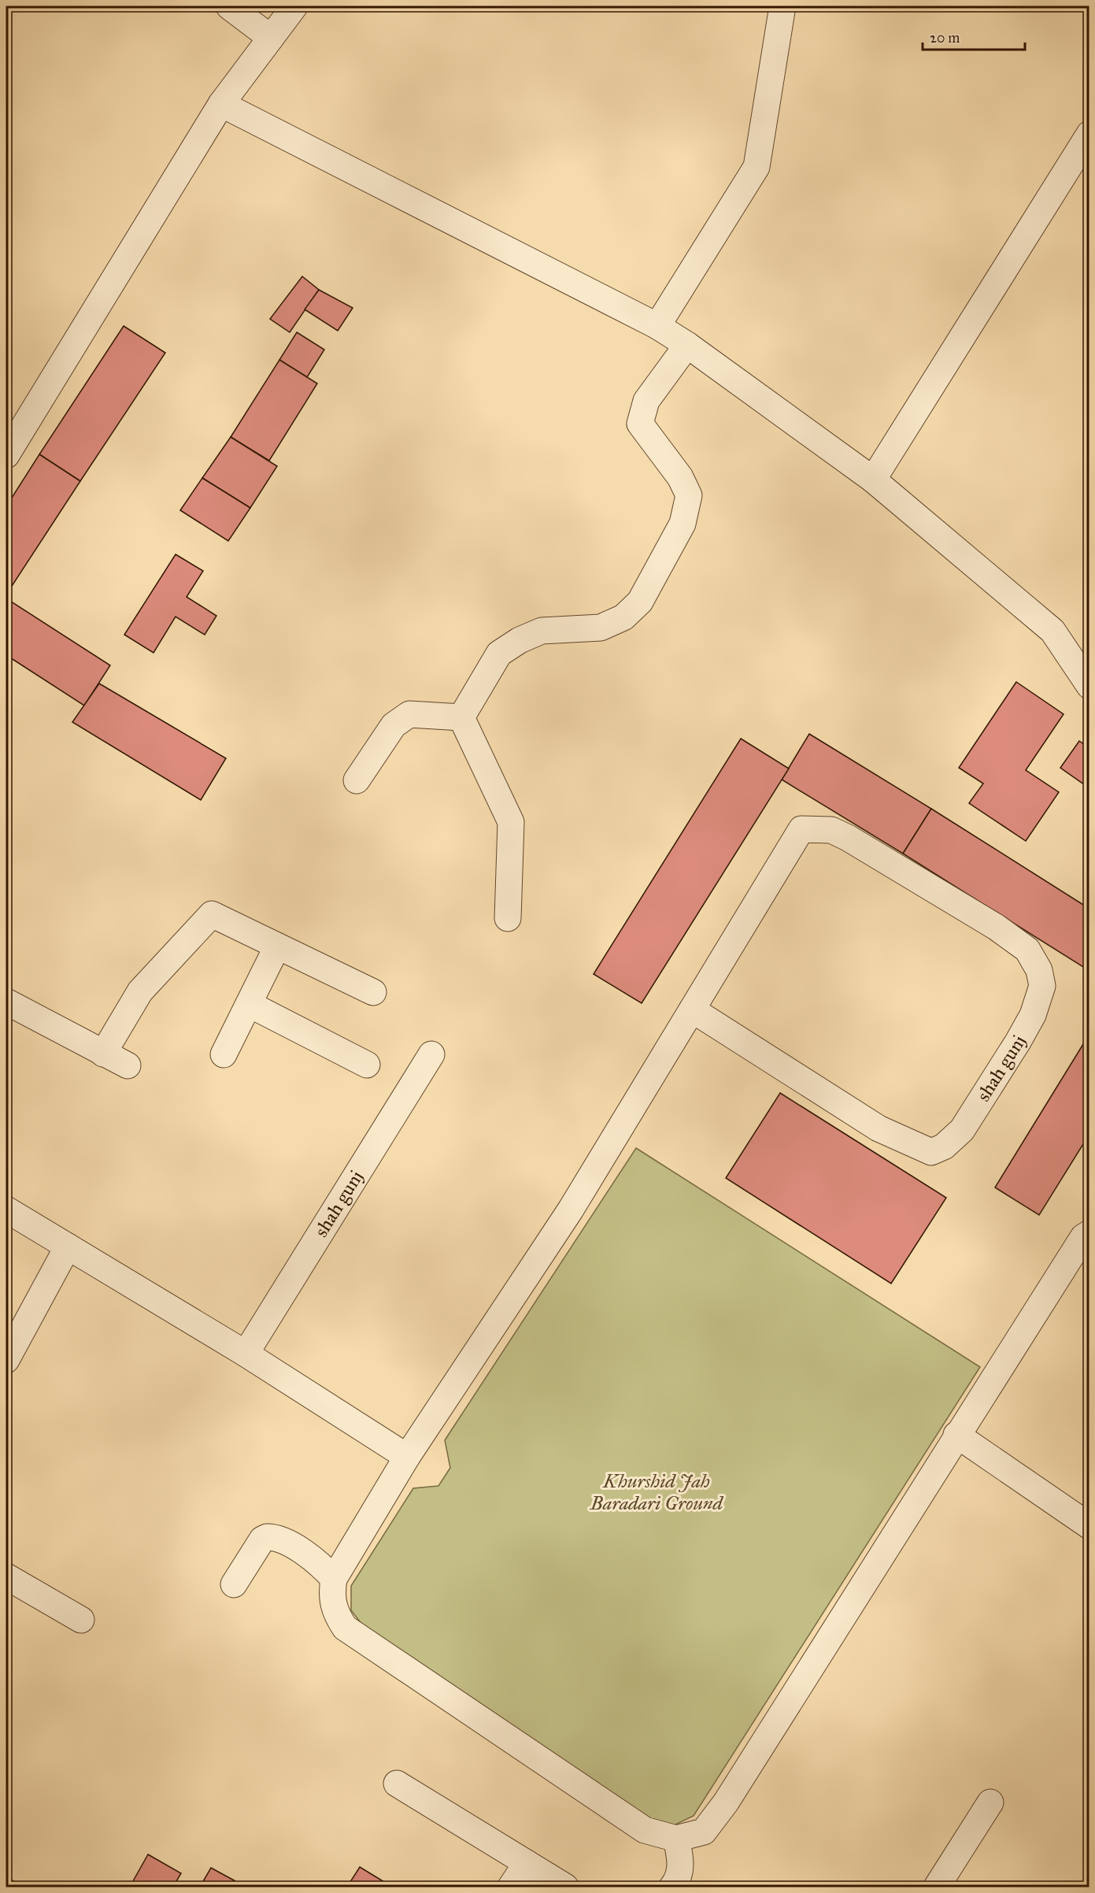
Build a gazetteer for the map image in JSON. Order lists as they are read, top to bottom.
{
  "streets": {
    "street": ["shah gunj"]
  },
  "parks": ["Khurshid Jah Baradari Ground"],
  "scale_bar": "20 m"
}
